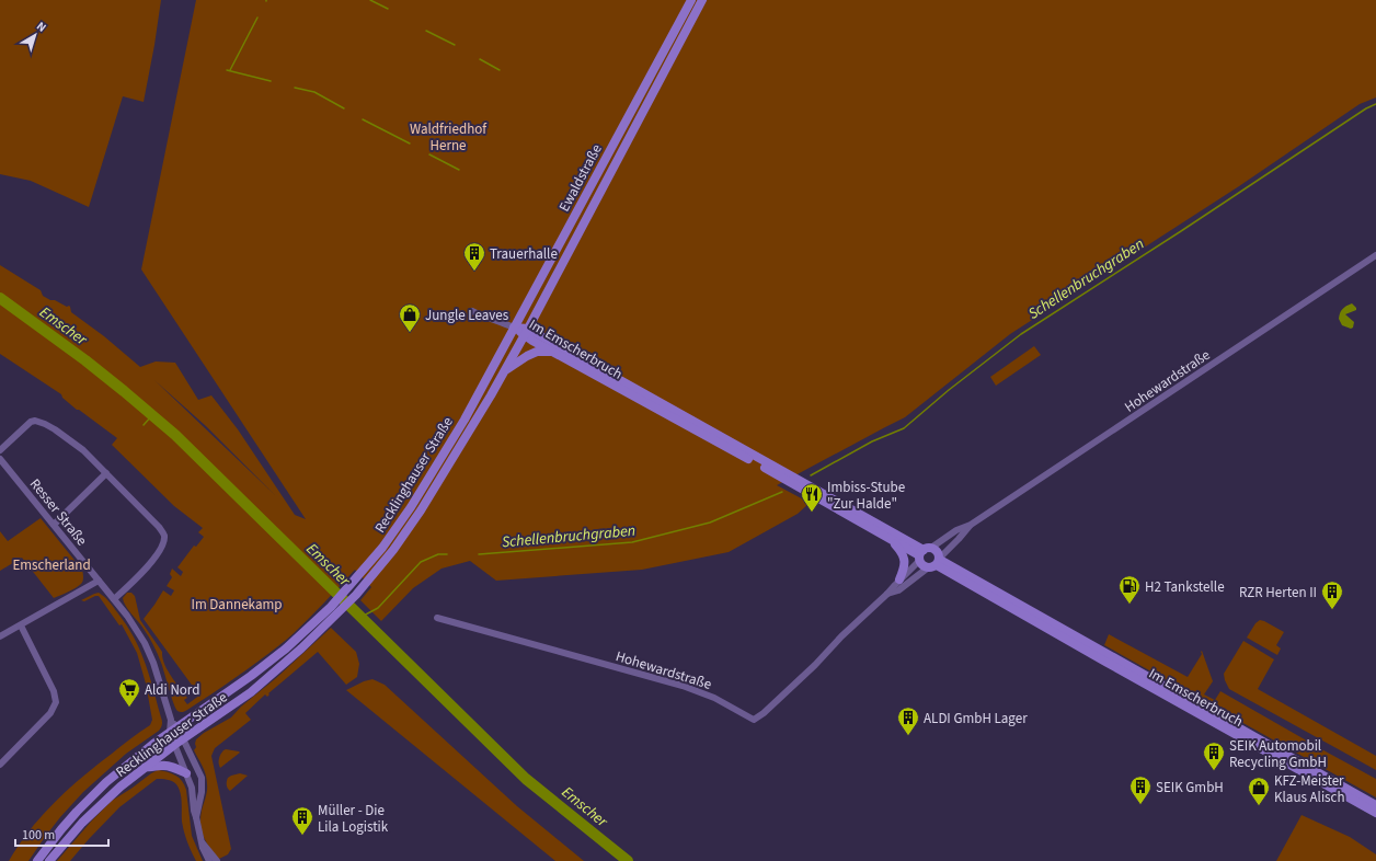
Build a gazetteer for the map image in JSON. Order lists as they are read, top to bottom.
{
  "streets": {
    "main road": ["Ewaldstraße", "Im Emscherbruch", "Recklinghauser Straße"],
    "street": ["Hohewardstraße", "Resser Straße"]
  },
  "crossings": [
    ["Ewaldstraße", "Im Emscherbruch"],
    ["Ewaldstraße", "Recklinghauser Straße"],
    ["Im Emscherbruch", "Hohewardstraße"],
    ["Im Emscherbruch", "Recklinghauser Straße"],
    ["Recklinghauser Straße", "Resser Straße"]
  ],
  "water": ["Schellenbruchgraben", "Emscher"],
  "parks": ["Waldfriedhof Herne", "Emscherland", "Im Dannekamp"],
  "places": {
    "building": [
      "Trauerhalle",
      "RZR Herten II",
      "ALDI GmbH Lager",
      "SEIK Automobil Recycling GmbH",
      "SEIK GmbH",
      "Müller - Die Lila Logistik"
    ],
    "shop": ["Jungle Leaves", "KFZ-Meister Klaus Alisch"],
    "restaurant": ["Imbiss-Stube \"Zur Halde\""],
    "fuel station": ["H2 Tankstelle"],
    "supermarket": ["Aldi Nord"]
  },
  "scale_bar": "100 m",
  "north": "top right"
}
